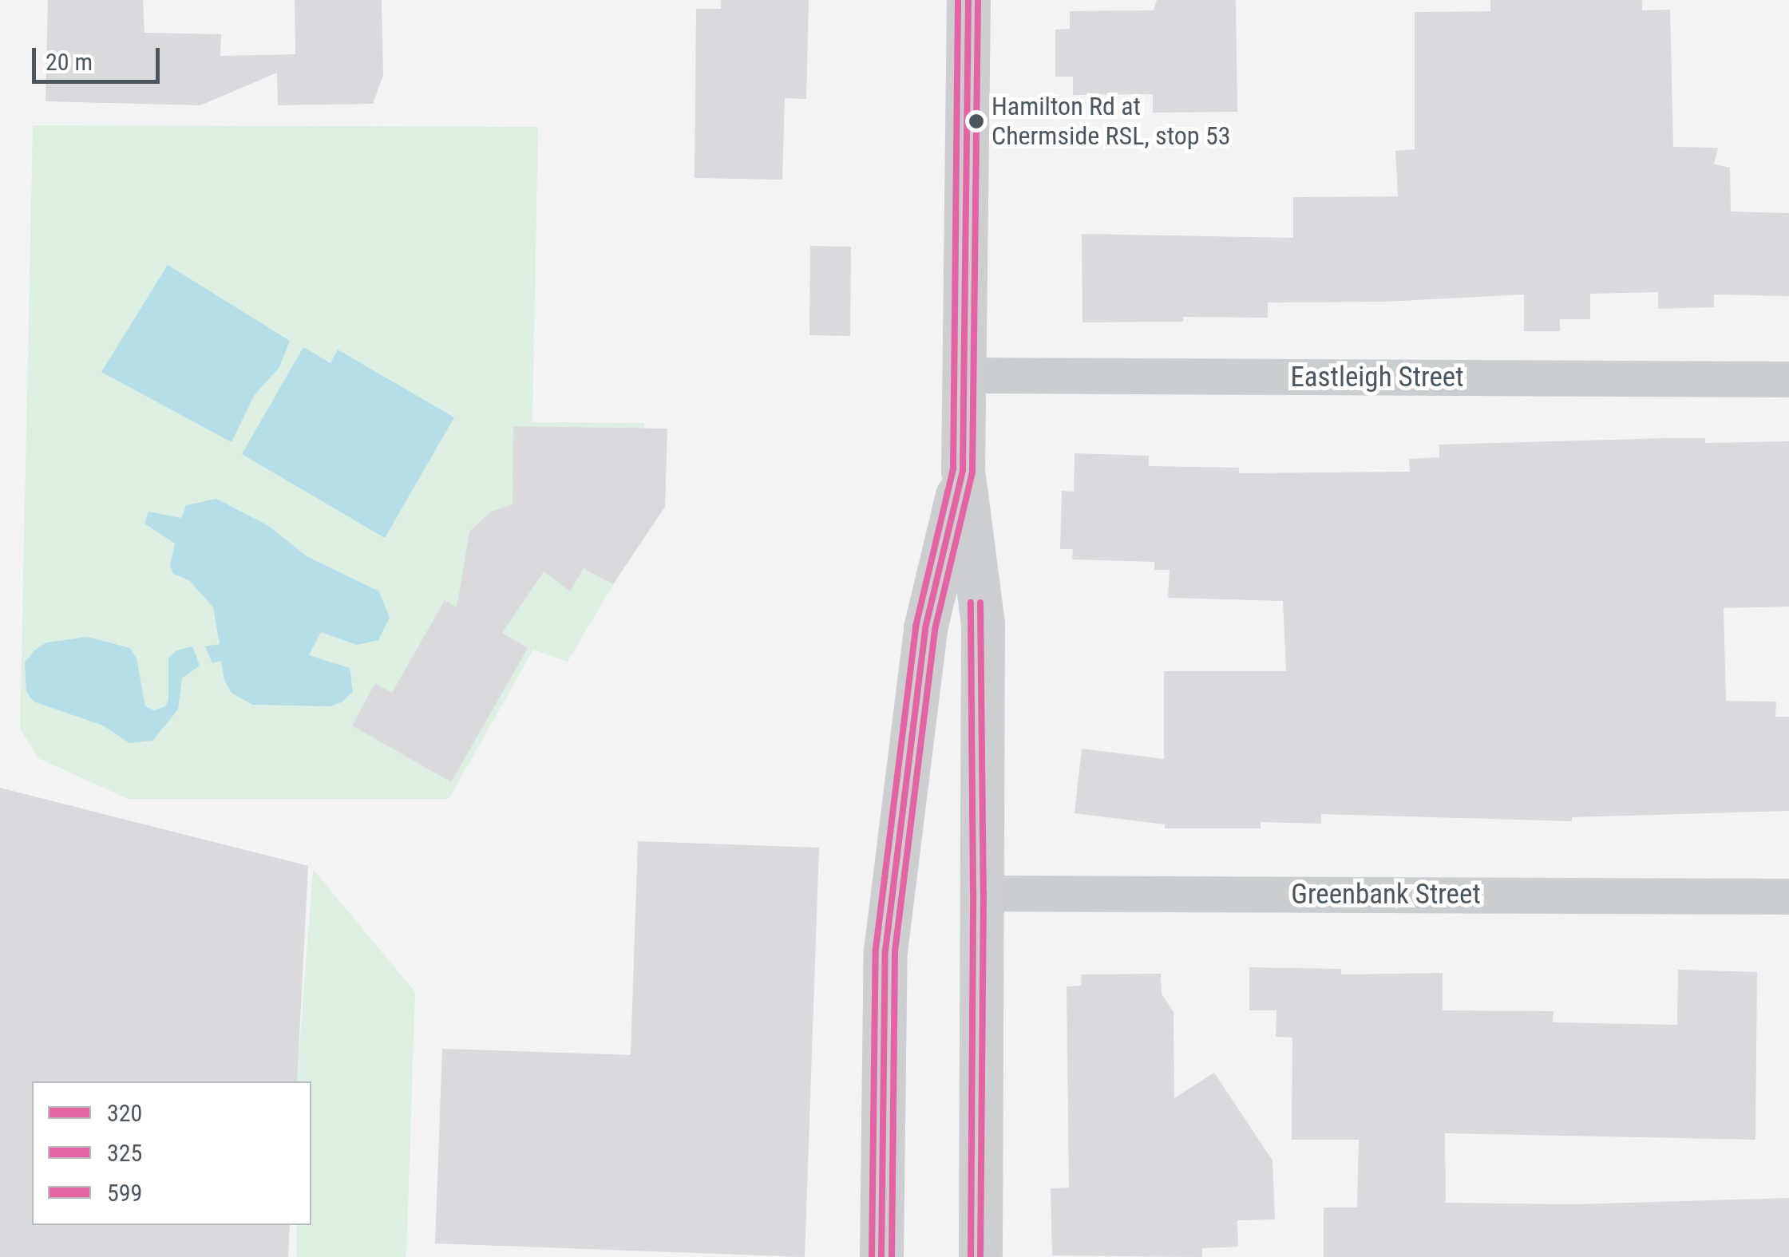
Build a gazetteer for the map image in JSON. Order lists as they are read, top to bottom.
{
  "streets": {
    "street": ["Eastleigh Street", "Greenbank Street"]
  },
  "places": ["Hamilton Rd at Chermside RSL, stop 53"],
  "lines": ["transit line 320", "transit line 325", "transit line 599"],
  "legend": ["320", "325", "599"],
  "scale_bar": "20 m"
}
